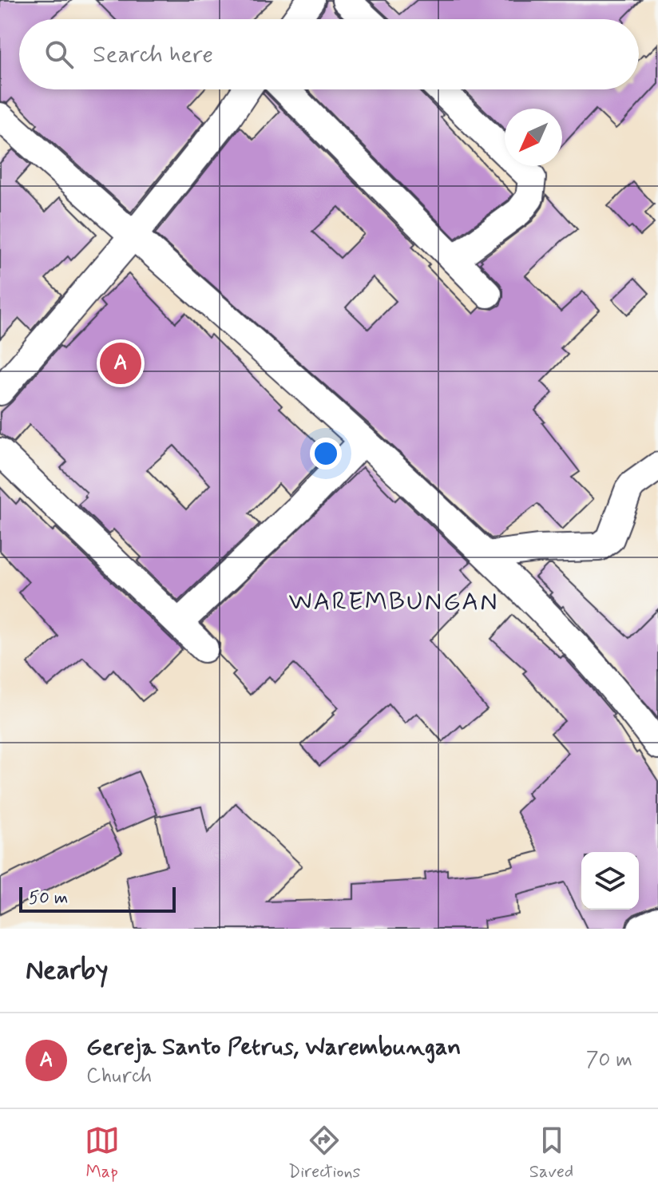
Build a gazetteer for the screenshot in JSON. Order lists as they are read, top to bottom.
{
  "districts": ["WAREMBUNGAN"],
  "scale_bar": "50 m",
  "north": "bottom left",
  "page": {
    "search": "Search here",
    "pins": "A",
    "scale": "50 m",
    "heading": "Nearby",
    "list": [
      {
        "mark": "A",
        "name": "Gereja Santo Petrus, Warembungan",
        "note": "Church",
        "value": "70 m"
      }
    ],
    "nav": ["Map", "Directions", "Saved"]
  }
}
